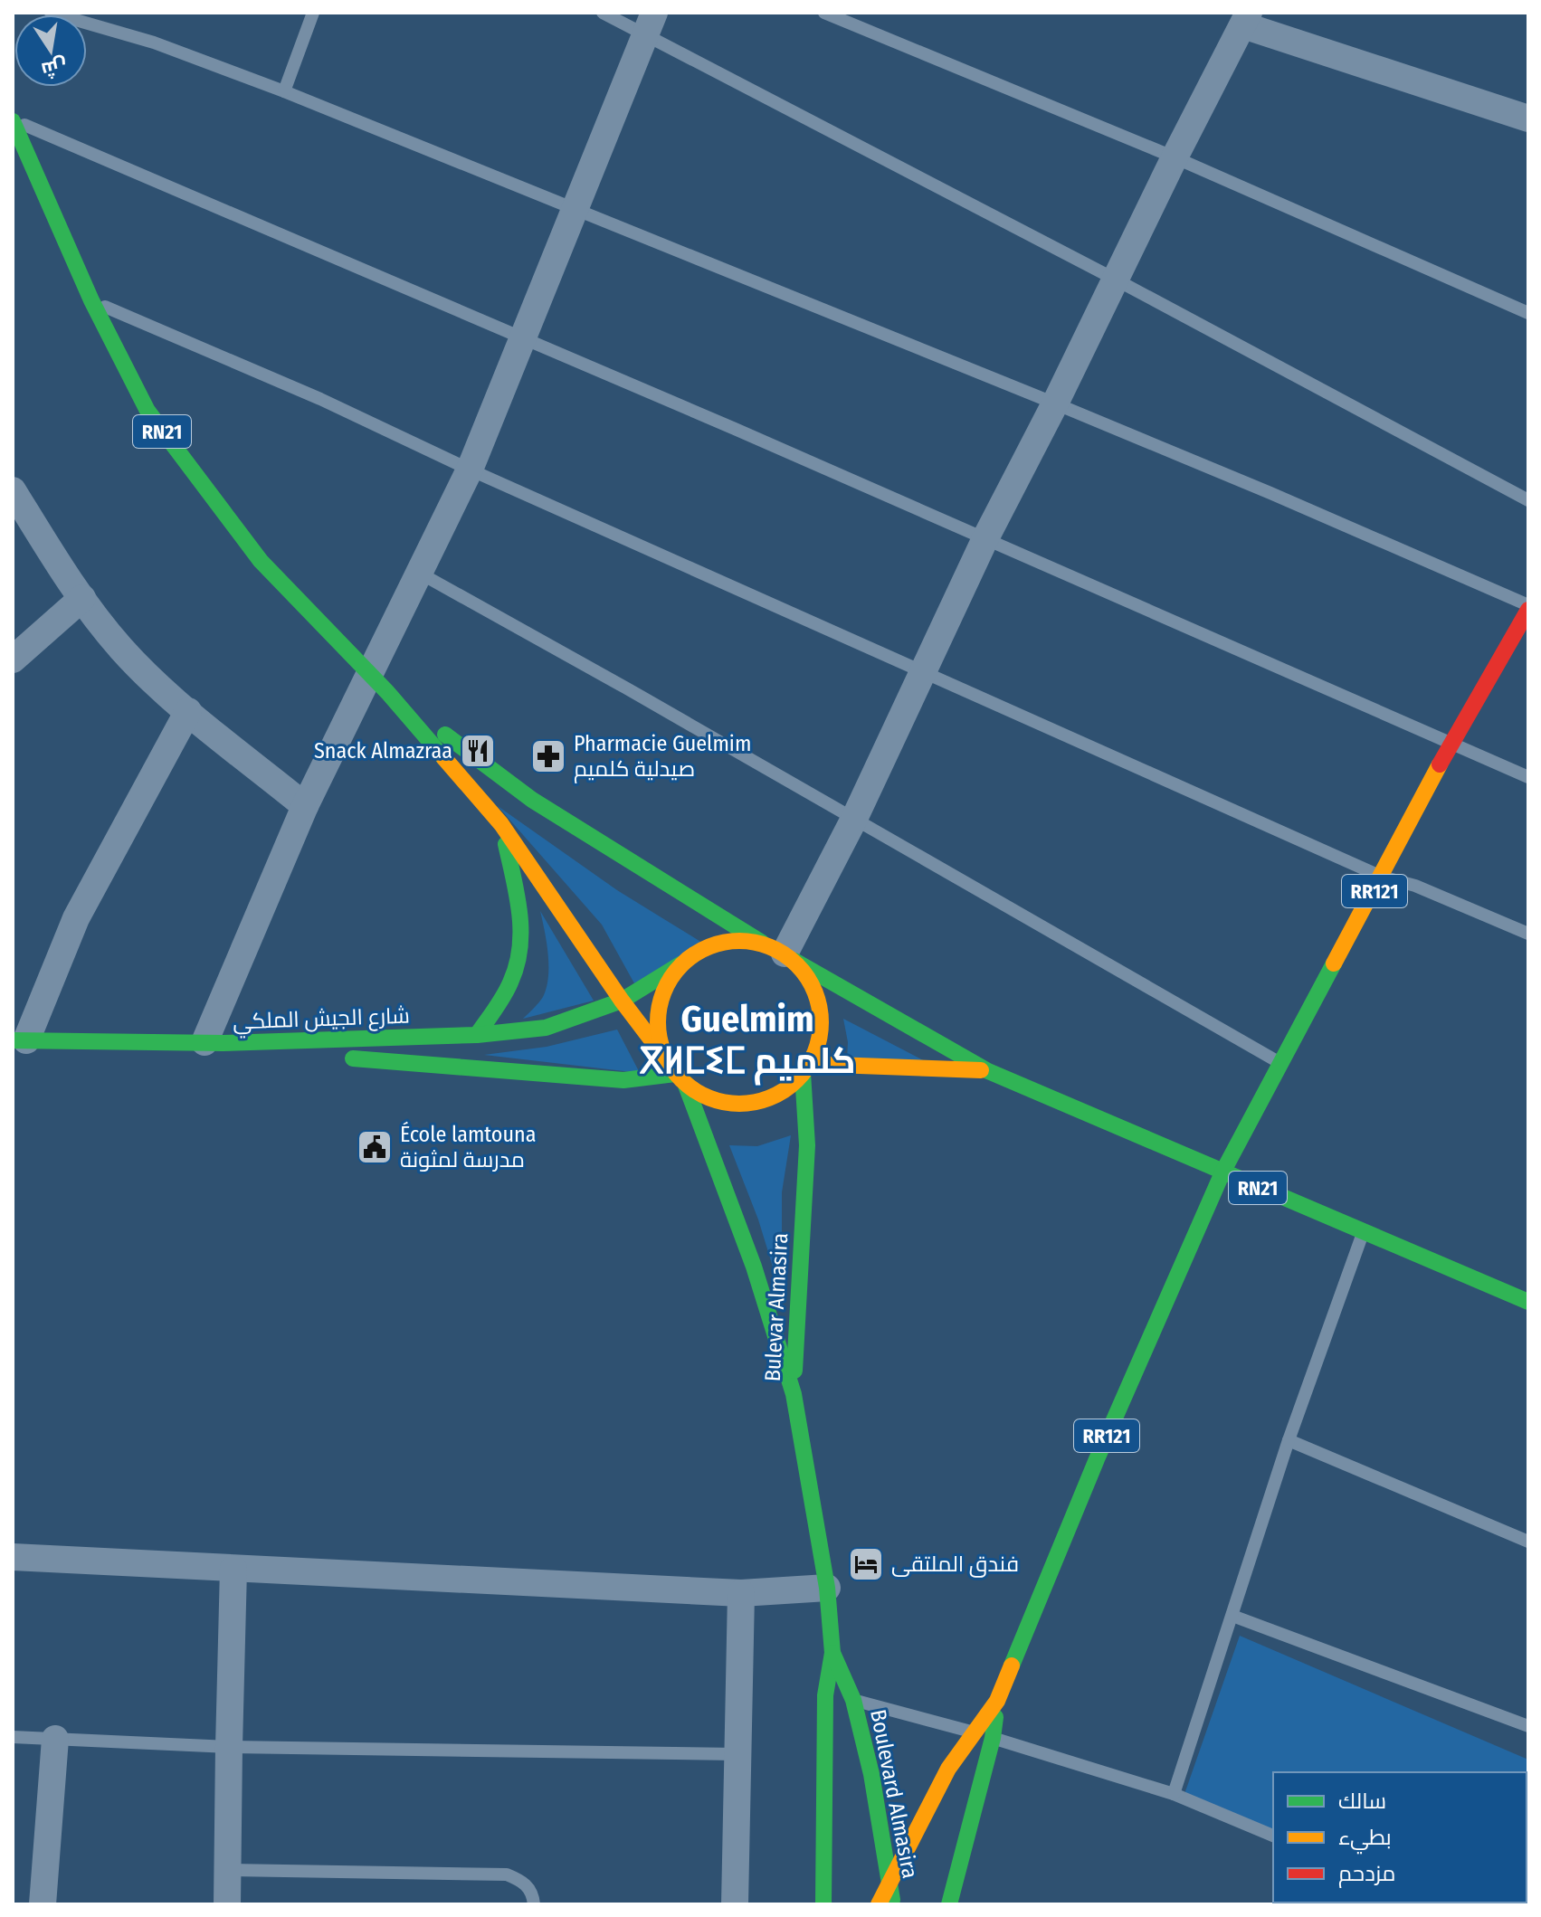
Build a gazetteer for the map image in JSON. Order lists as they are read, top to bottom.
{
  "streets": {
    "main road": [
      "RN21",
      "RR121",
      "شارع الجيش الملكي",
      "Bulevar Almasira",
      "Boulevard Almasira"
    ]
  },
  "crossings": [
    ["RN21", "RR121"],
    ["RN21", "شارع الجيش الملكي"],
    ["RN21", "Bulevar Almasira"],
    ["شارع الجيش الملكي", "Bulevar Almasira"],
    ["Bulevar Almasira", "Boulevard Almasira"]
  ],
  "districts": ["Guelmim ⴳⵍⵎⵉⵎ كلميم"],
  "places": {
    "restaurant": ["Snack Almazraa"],
    "pharmacy": ["Pharmacie Guelmim صيدلية كلميم"],
    "public building": ["École lamtouna مدرسة لمثونة"],
    "hotel": ["فندق الملتقى"]
  },
  "legend": ["سالك", "بطيء", "مزدحم"],
  "north": "bottom"
}
